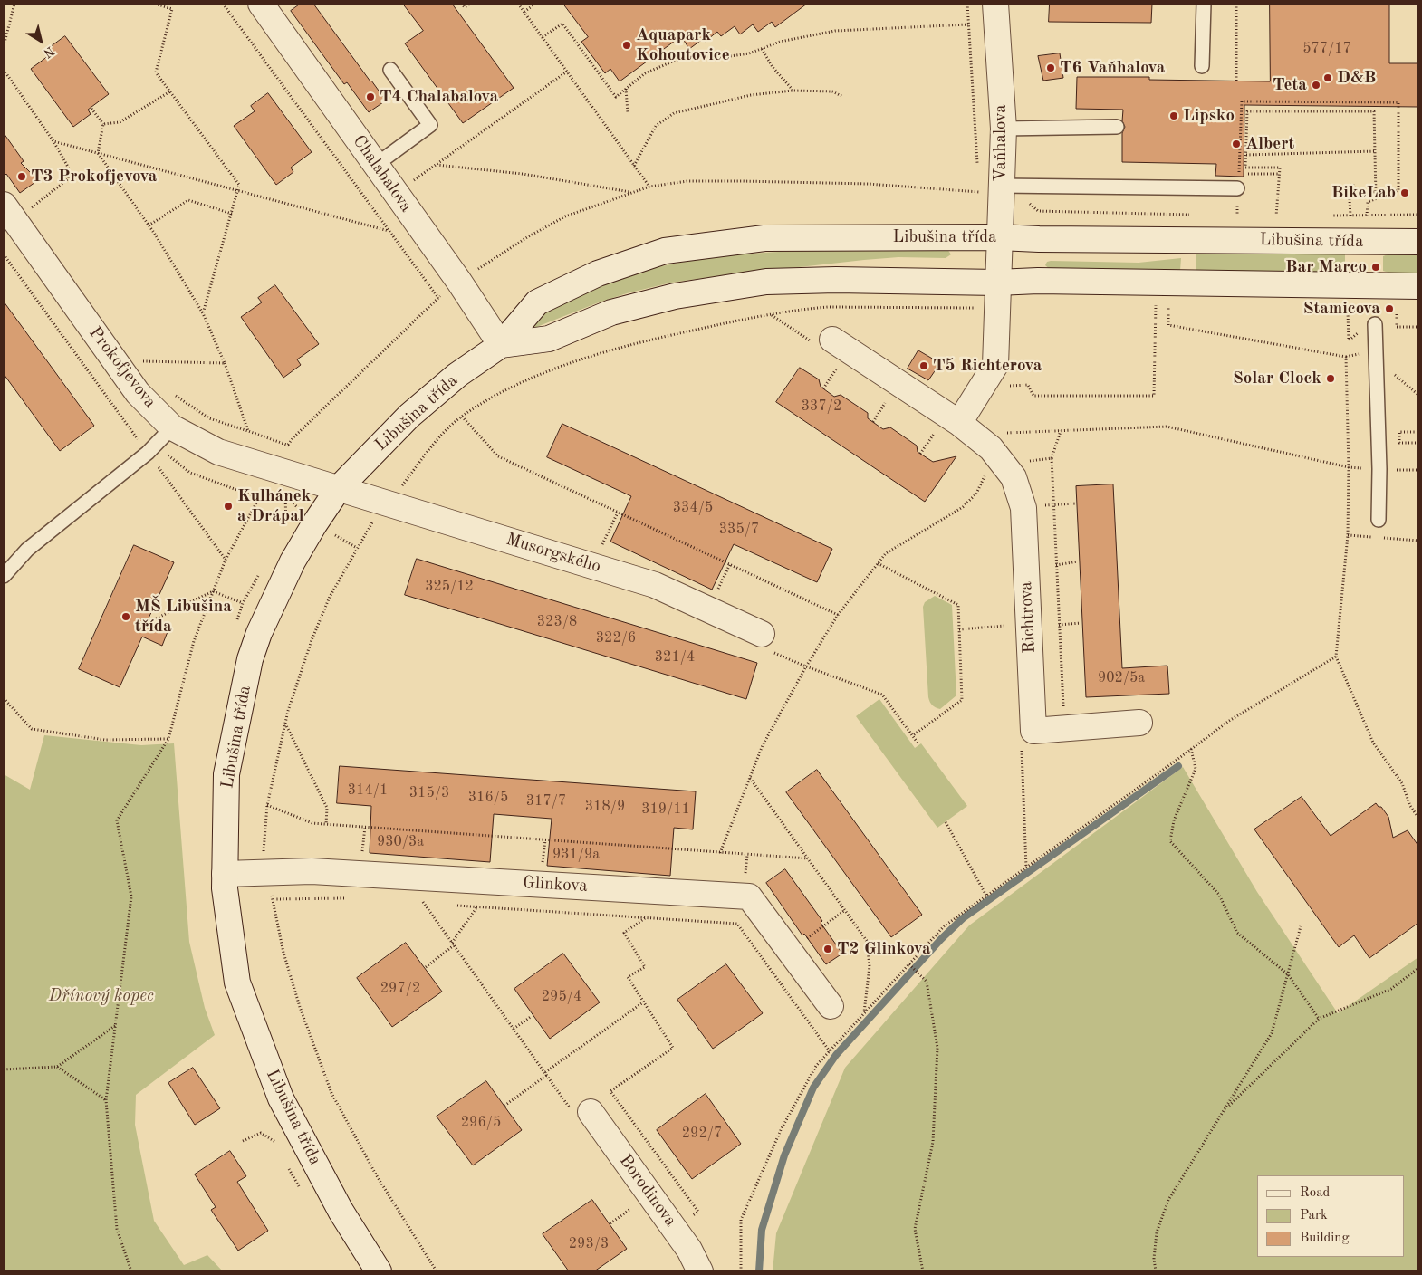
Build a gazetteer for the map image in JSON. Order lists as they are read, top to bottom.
{
  "streets": {
    "street": [
      "Vaňhalova",
      "Chalabalova",
      "Libušina třída",
      "Prokofjevova",
      "Musorgského",
      "Richtrova",
      "Glinkova",
      "Borodinova"
    ]
  },
  "crossings": [
    ["Vaňhalova", "Libušina třída"],
    ["Chalabalova", "Libušina třída"],
    ["Libušina třída", "Prokofjevova"],
    ["Libušina třída", "Musorgského"],
    ["Libušina třída", "Glinkova"],
    ["Prokofjevova", "Musorgského"]
  ],
  "parks": ["Dřínový kopec"],
  "places": [
    "Aquapark Kohoutovice",
    "T6 Vaňhalova",
    "D&B",
    "Teta",
    "T4 Chalabalova",
    "Lipsko",
    "Albert",
    "T3 Prokofjevova",
    "BikeLab",
    "Bar Marco",
    "Stamicova",
    "T5 Richterova",
    "Solar Clock",
    "Kulhánek a Drápal",
    "MŠ Libušina třída",
    "T2 Glinkova"
  ],
  "house_numbers": [
    "577/17",
    "337/2",
    "334/5",
    "335/7",
    "325/12",
    "323/8",
    "322/6",
    "321/4",
    "902/5a",
    "314/1",
    "315/3",
    "316/5",
    "317/7",
    "318/9",
    "319/11",
    "930/3a",
    "931/9a",
    "297/2",
    "295/4",
    "296/5",
    "292/7",
    "293/3"
  ],
  "legend": ["Road", "Park", "Building"],
  "north": "bottom right"
}
